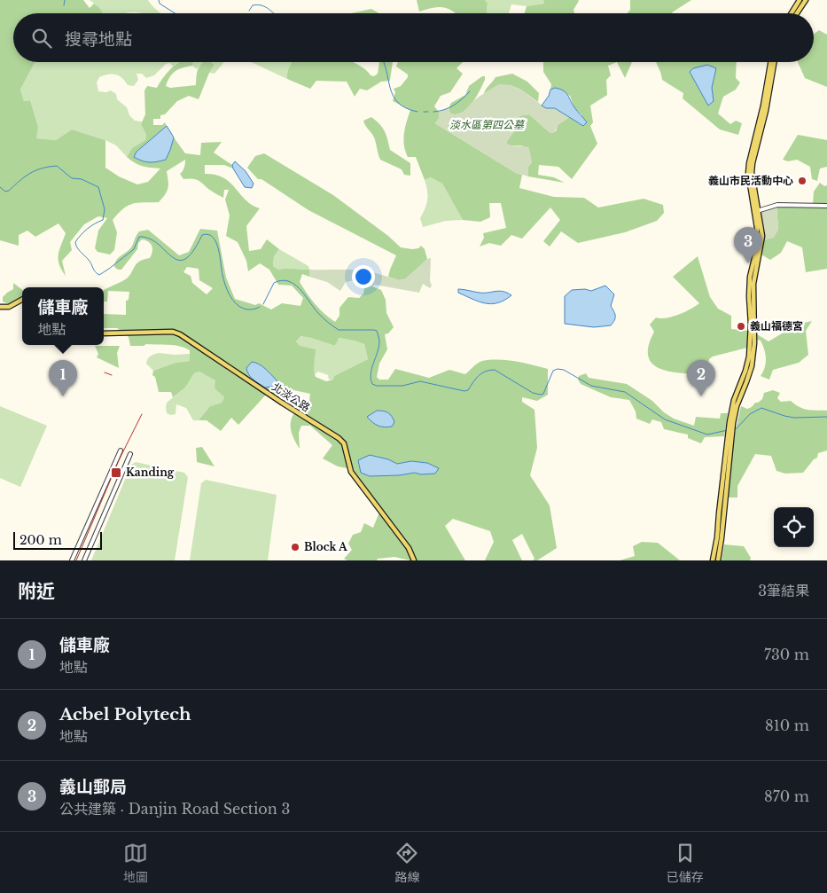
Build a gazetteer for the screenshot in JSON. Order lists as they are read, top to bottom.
{
  "streets": {
    "main road": ["北淡公路"]
  },
  "parks": ["淡水區第四公墓"],
  "places": {
    "other": ["義山市民活動中心", "義山福德宮", "Block A"],
    "transit": ["Kanding"]
  },
  "scale_bar": "200 m",
  "page": {
    "search": "搜尋地點",
    "pins": ["3", "1", "2"],
    "popup": ["儲車廠", "地點"],
    "scale": "200 m",
    "heading": ["附近", "3筆結果"],
    "list": [
      {
        "mark": "1",
        "name": "儲車廠",
        "note": "地點",
        "value": "730 m"
      },
      {
        "mark": "2",
        "name": "Acbel Polytech",
        "note": "地點",
        "value": "810 m"
      },
      {
        "mark": "3",
        "name": "義山郵局",
        "note": "公共建築 · Danjin Road Section 3",
        "value": "870 m"
      }
    ],
    "nav": ["地圖", "路線", "已儲存"]
  }
}
